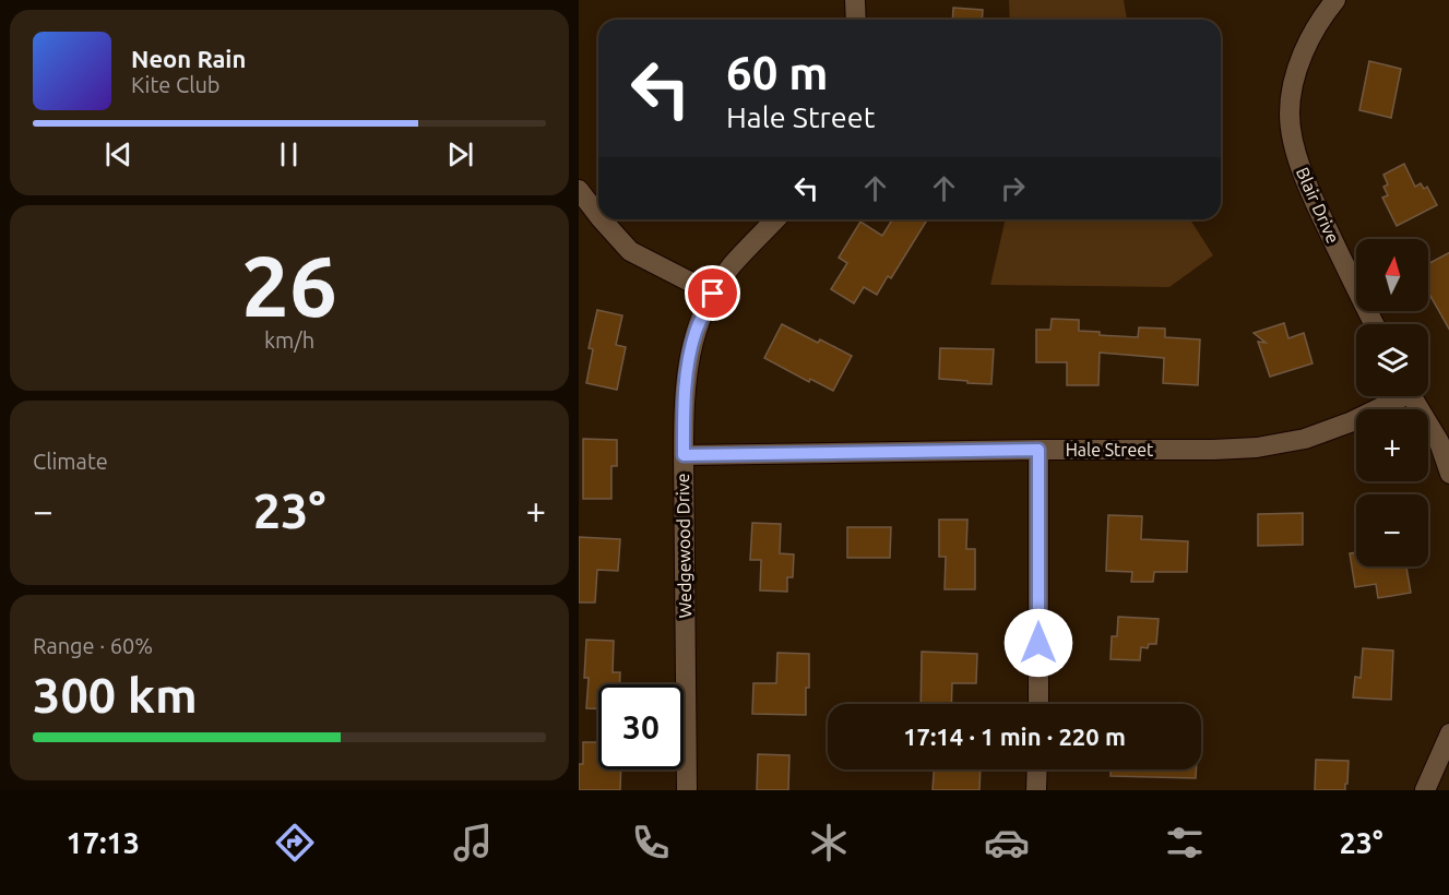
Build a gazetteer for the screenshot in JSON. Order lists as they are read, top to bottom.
{
  "streets": {
    "street": ["Blair Drive", "Hale Street", "Wedgewood Drive"]
  },
  "crossings": [
    ["Hale Street", "Wedgewood Drive"]
  ],
  "north": "top",
  "page": {
    "turn": ["60 m", "Hale Street"],
    "song": ["Neon Rain", "Kite Club"],
    "tile": [
      ["26", "km/h"],
      "Climate",
      ["Range · 60%", "300 km"]
    ],
    "map_buttons": ["+", "−"],
    "heat": ["−", "23°", "+"],
    "limit": "30",
    "trip": "17:14 · 1 min · 220 m",
    "tabs": ["17:13", "23°"]
  }
}
